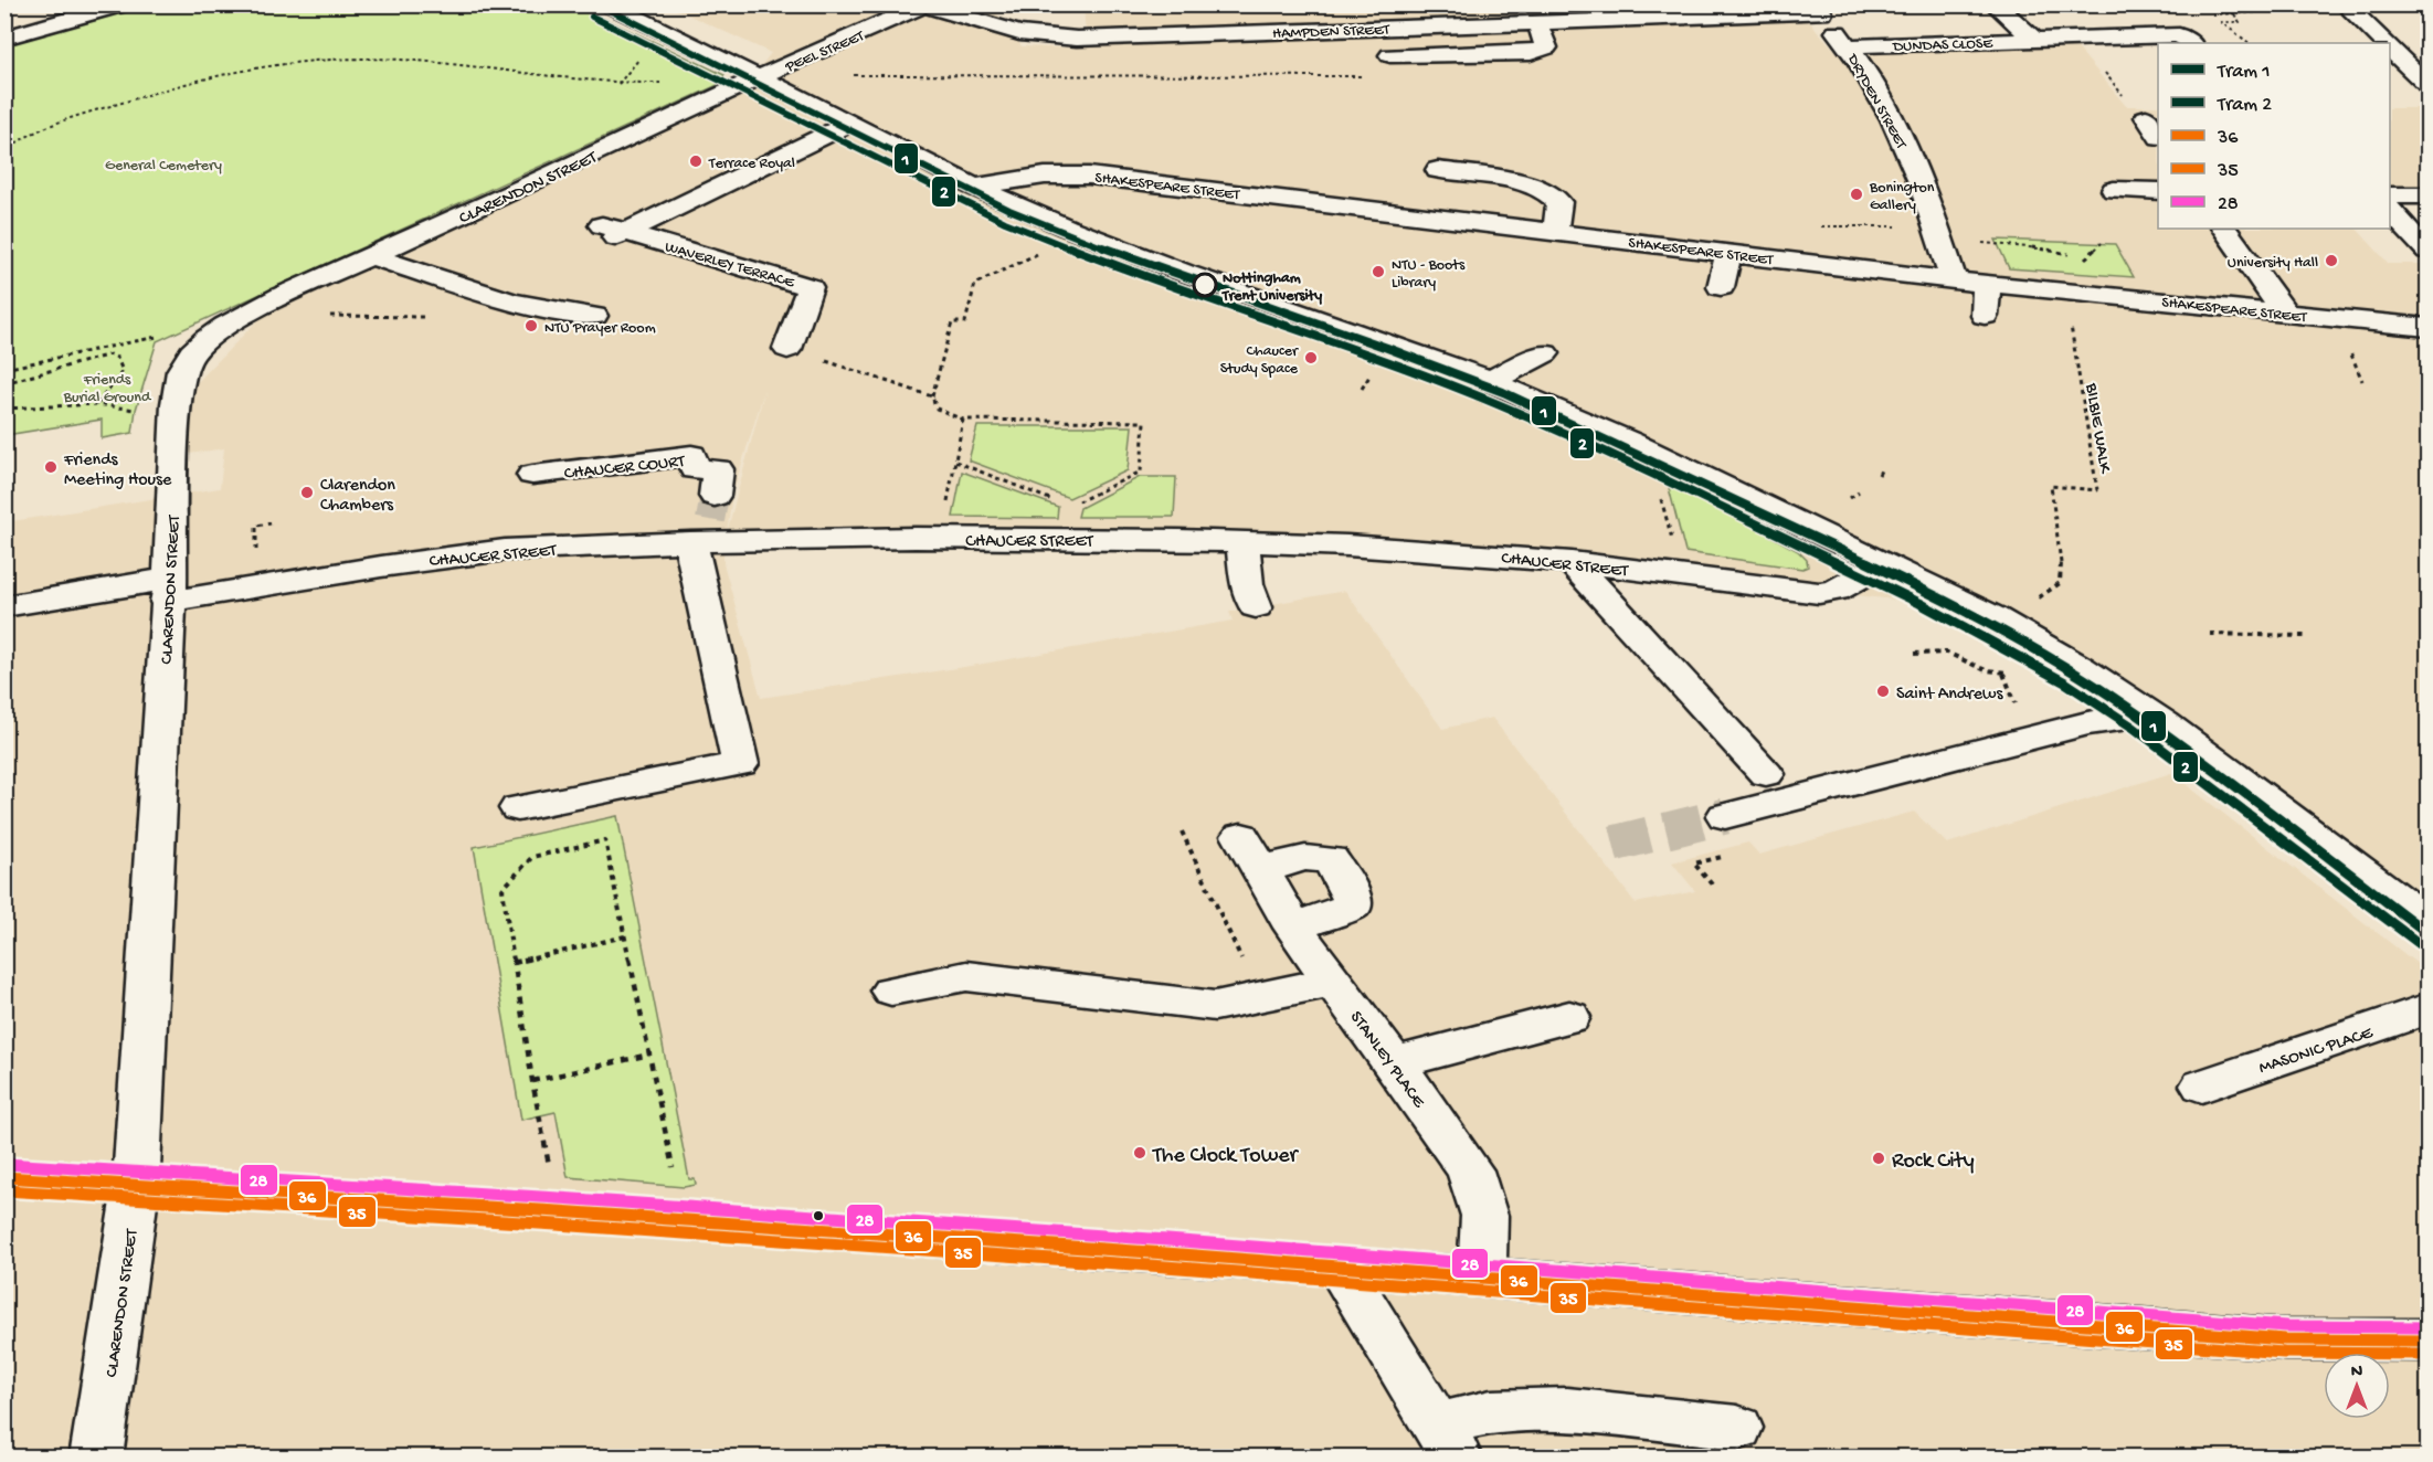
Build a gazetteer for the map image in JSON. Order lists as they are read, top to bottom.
{
  "streets": {
    "street": [
      "HAMPDEN STREET",
      "DUNDAS CLOSE",
      "PEEL STREET",
      "DRYDEN STREET",
      "SHAKESPEARE STREET",
      "CLARENDON STREET",
      "WAVERLEY TERRACE",
      "CHAUCER COURT",
      "CHAUCER STREET",
      "MASONIC PLACE",
      "STANLEY PLACE"
    ],
    "path": ["BILBIE WALK"]
  },
  "crossings": [
    ["HAMPDEN STREET", "PEEL STREET"],
    ["HAMPDEN STREET", "DRYDEN STREET"],
    ["DUNDAS CLOSE", "DRYDEN STREET"],
    ["PEEL STREET", "CLARENDON STREET"],
    ["DRYDEN STREET", "SHAKESPEARE STREET"],
    ["SHAKESPEARE STREET", "BILBIE WALK"],
    ["CLARENDON STREET", "CHAUCER STREET"],
    ["CHAUCER COURT", "CHAUCER STREET"]
  ],
  "parks": ["General Cemetery", "Friends Burial Ground"],
  "places": [
    "Terrace Royal",
    "Bonington Gallery",
    "University Hall",
    "NTU - Boots Library",
    "Nottingham Trent University",
    "NTU Prayer Room",
    "Chaucer Study Space",
    "Friends Meeting House",
    "Clarendon Chambers",
    "Saint Andrews",
    "The Clock Tower",
    "Rock City"
  ],
  "lines": [
    "tram line 1",
    "tram line 2",
    "transit line 28",
    "transit line 36",
    "transit line 35"
  ],
  "legend": [
    "Tram 1",
    "Tram 2",
    "36",
    "35",
    "28"
  ],
  "north": "top"
}
